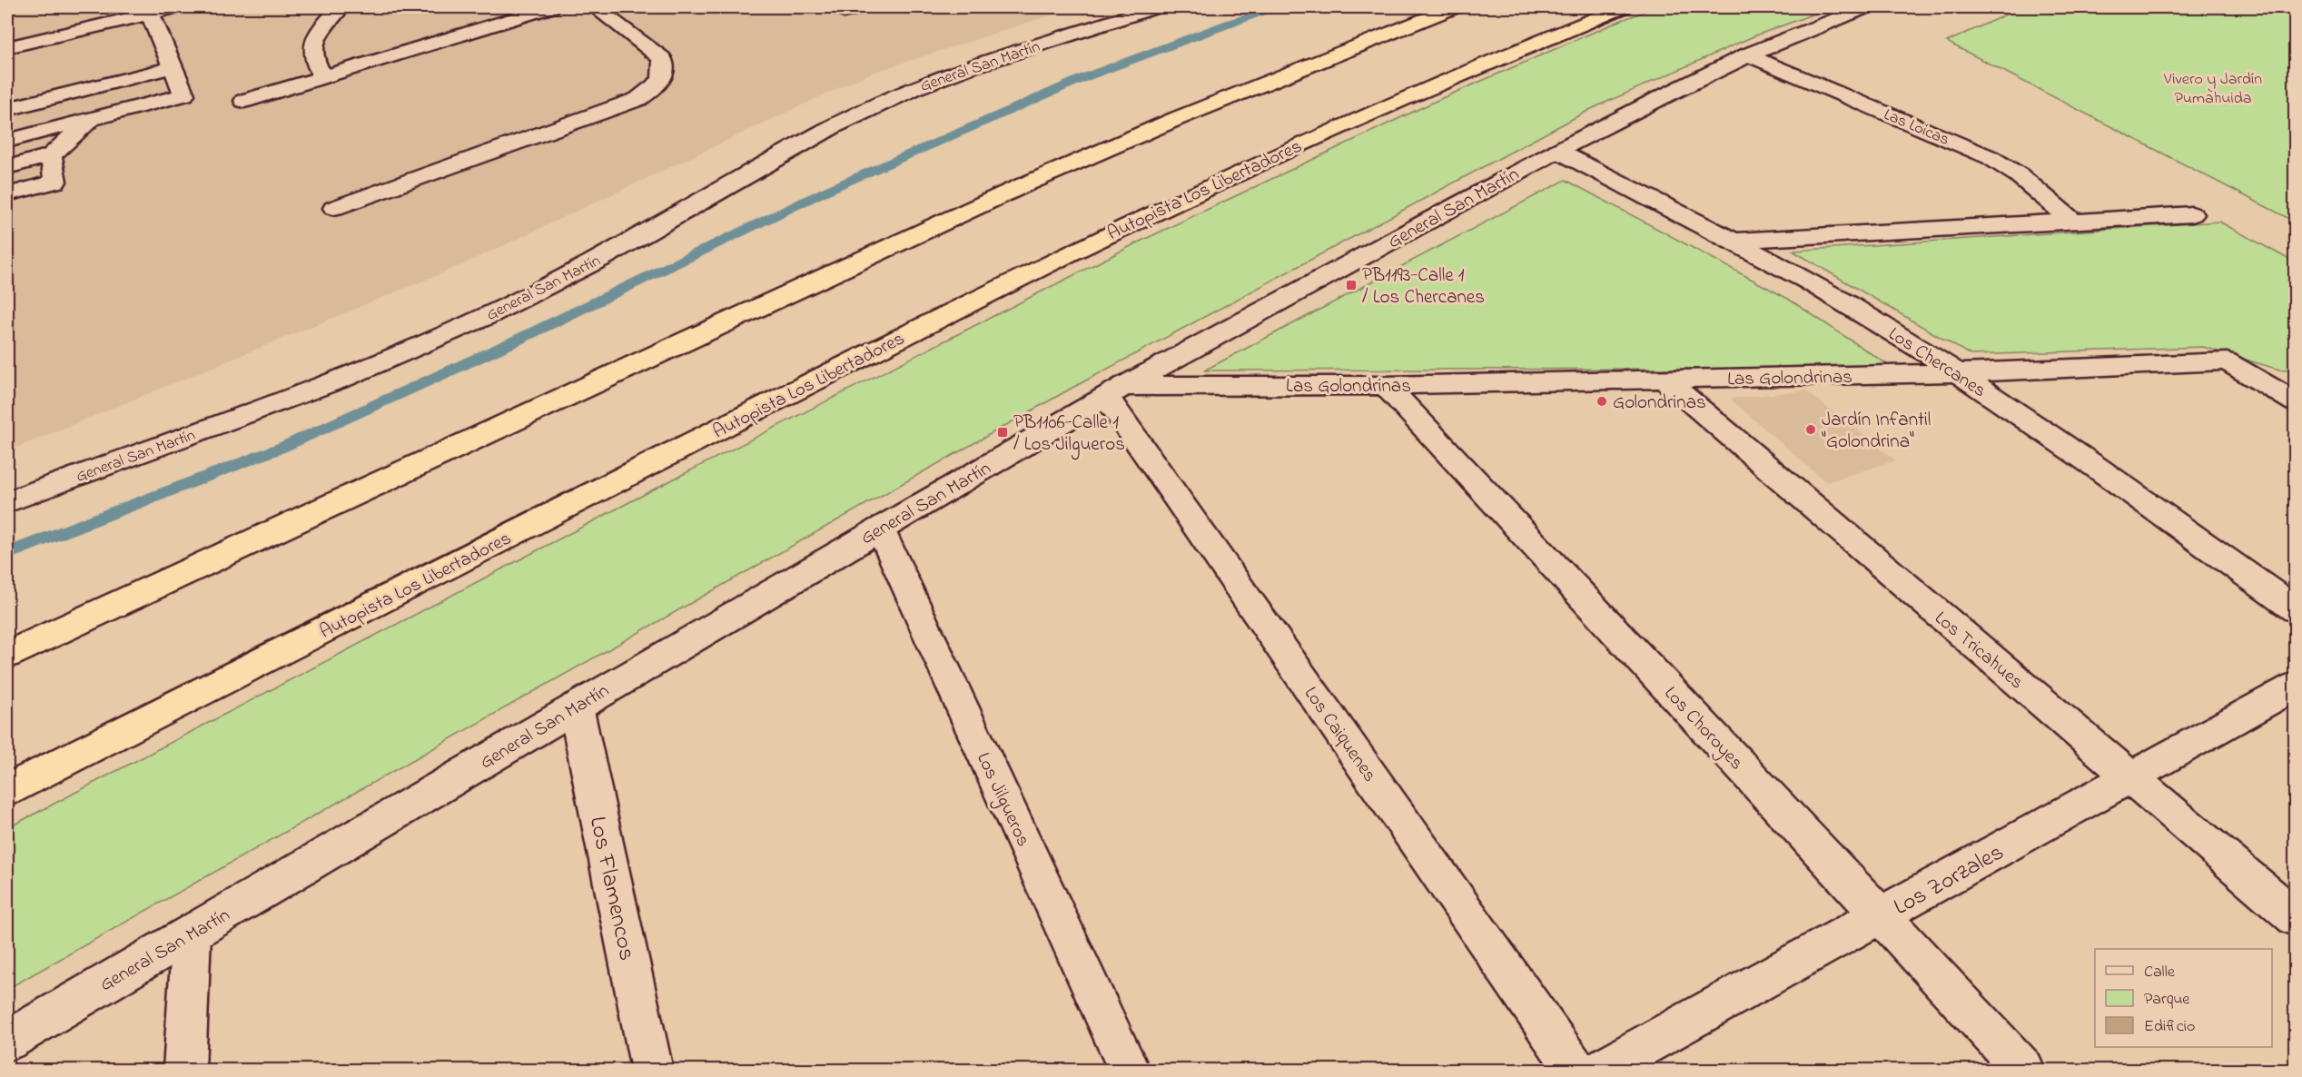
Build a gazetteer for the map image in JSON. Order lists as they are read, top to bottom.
{
  "streets": {
    "highway": ["Autopista Los Libertadores"],
    "street": [
      "General San Martín",
      "Las Loicas",
      "Los Chercanes",
      "Las Golondrinas",
      "Los Tricahues",
      "Los Choroyes",
      "Los Caiquenes",
      "Los Jilgueros",
      "Los Zorzales",
      "Los Flamencos"
    ]
  },
  "crossings": [
    ["General San Martín", "Las Loicas"],
    ["General San Martín", "Los Chercanes"],
    ["General San Martín", "Las Golondrinas"],
    ["General San Martín", "Los Caiquenes"],
    ["General San Martín", "Los Jilgueros"],
    ["General San Martín", "Los Flamencos"],
    ["Los Chercanes", "Las Golondrinas"],
    ["Las Golondrinas", "Los Tricahues"],
    ["Las Golondrinas", "Los Choroyes"],
    ["Las Golondrinas", "Los Caiquenes"],
    ["Los Tricahues", "Los Zorzales"],
    ["Los Choroyes", "Los Zorzales"]
  ],
  "parks": ["Vivero y Jardín Pumahuida"],
  "places": {
    "transit": ["PB1193-Calle 1 / Los Chercanes", "PB1106-Calle 1 / Los Jilgueros"],
    "other": ["Golondrinas", "Jardín Infantil \"Golondrina\""]
  },
  "legend": ["Calle", "Parque", "Edificio"]
}
